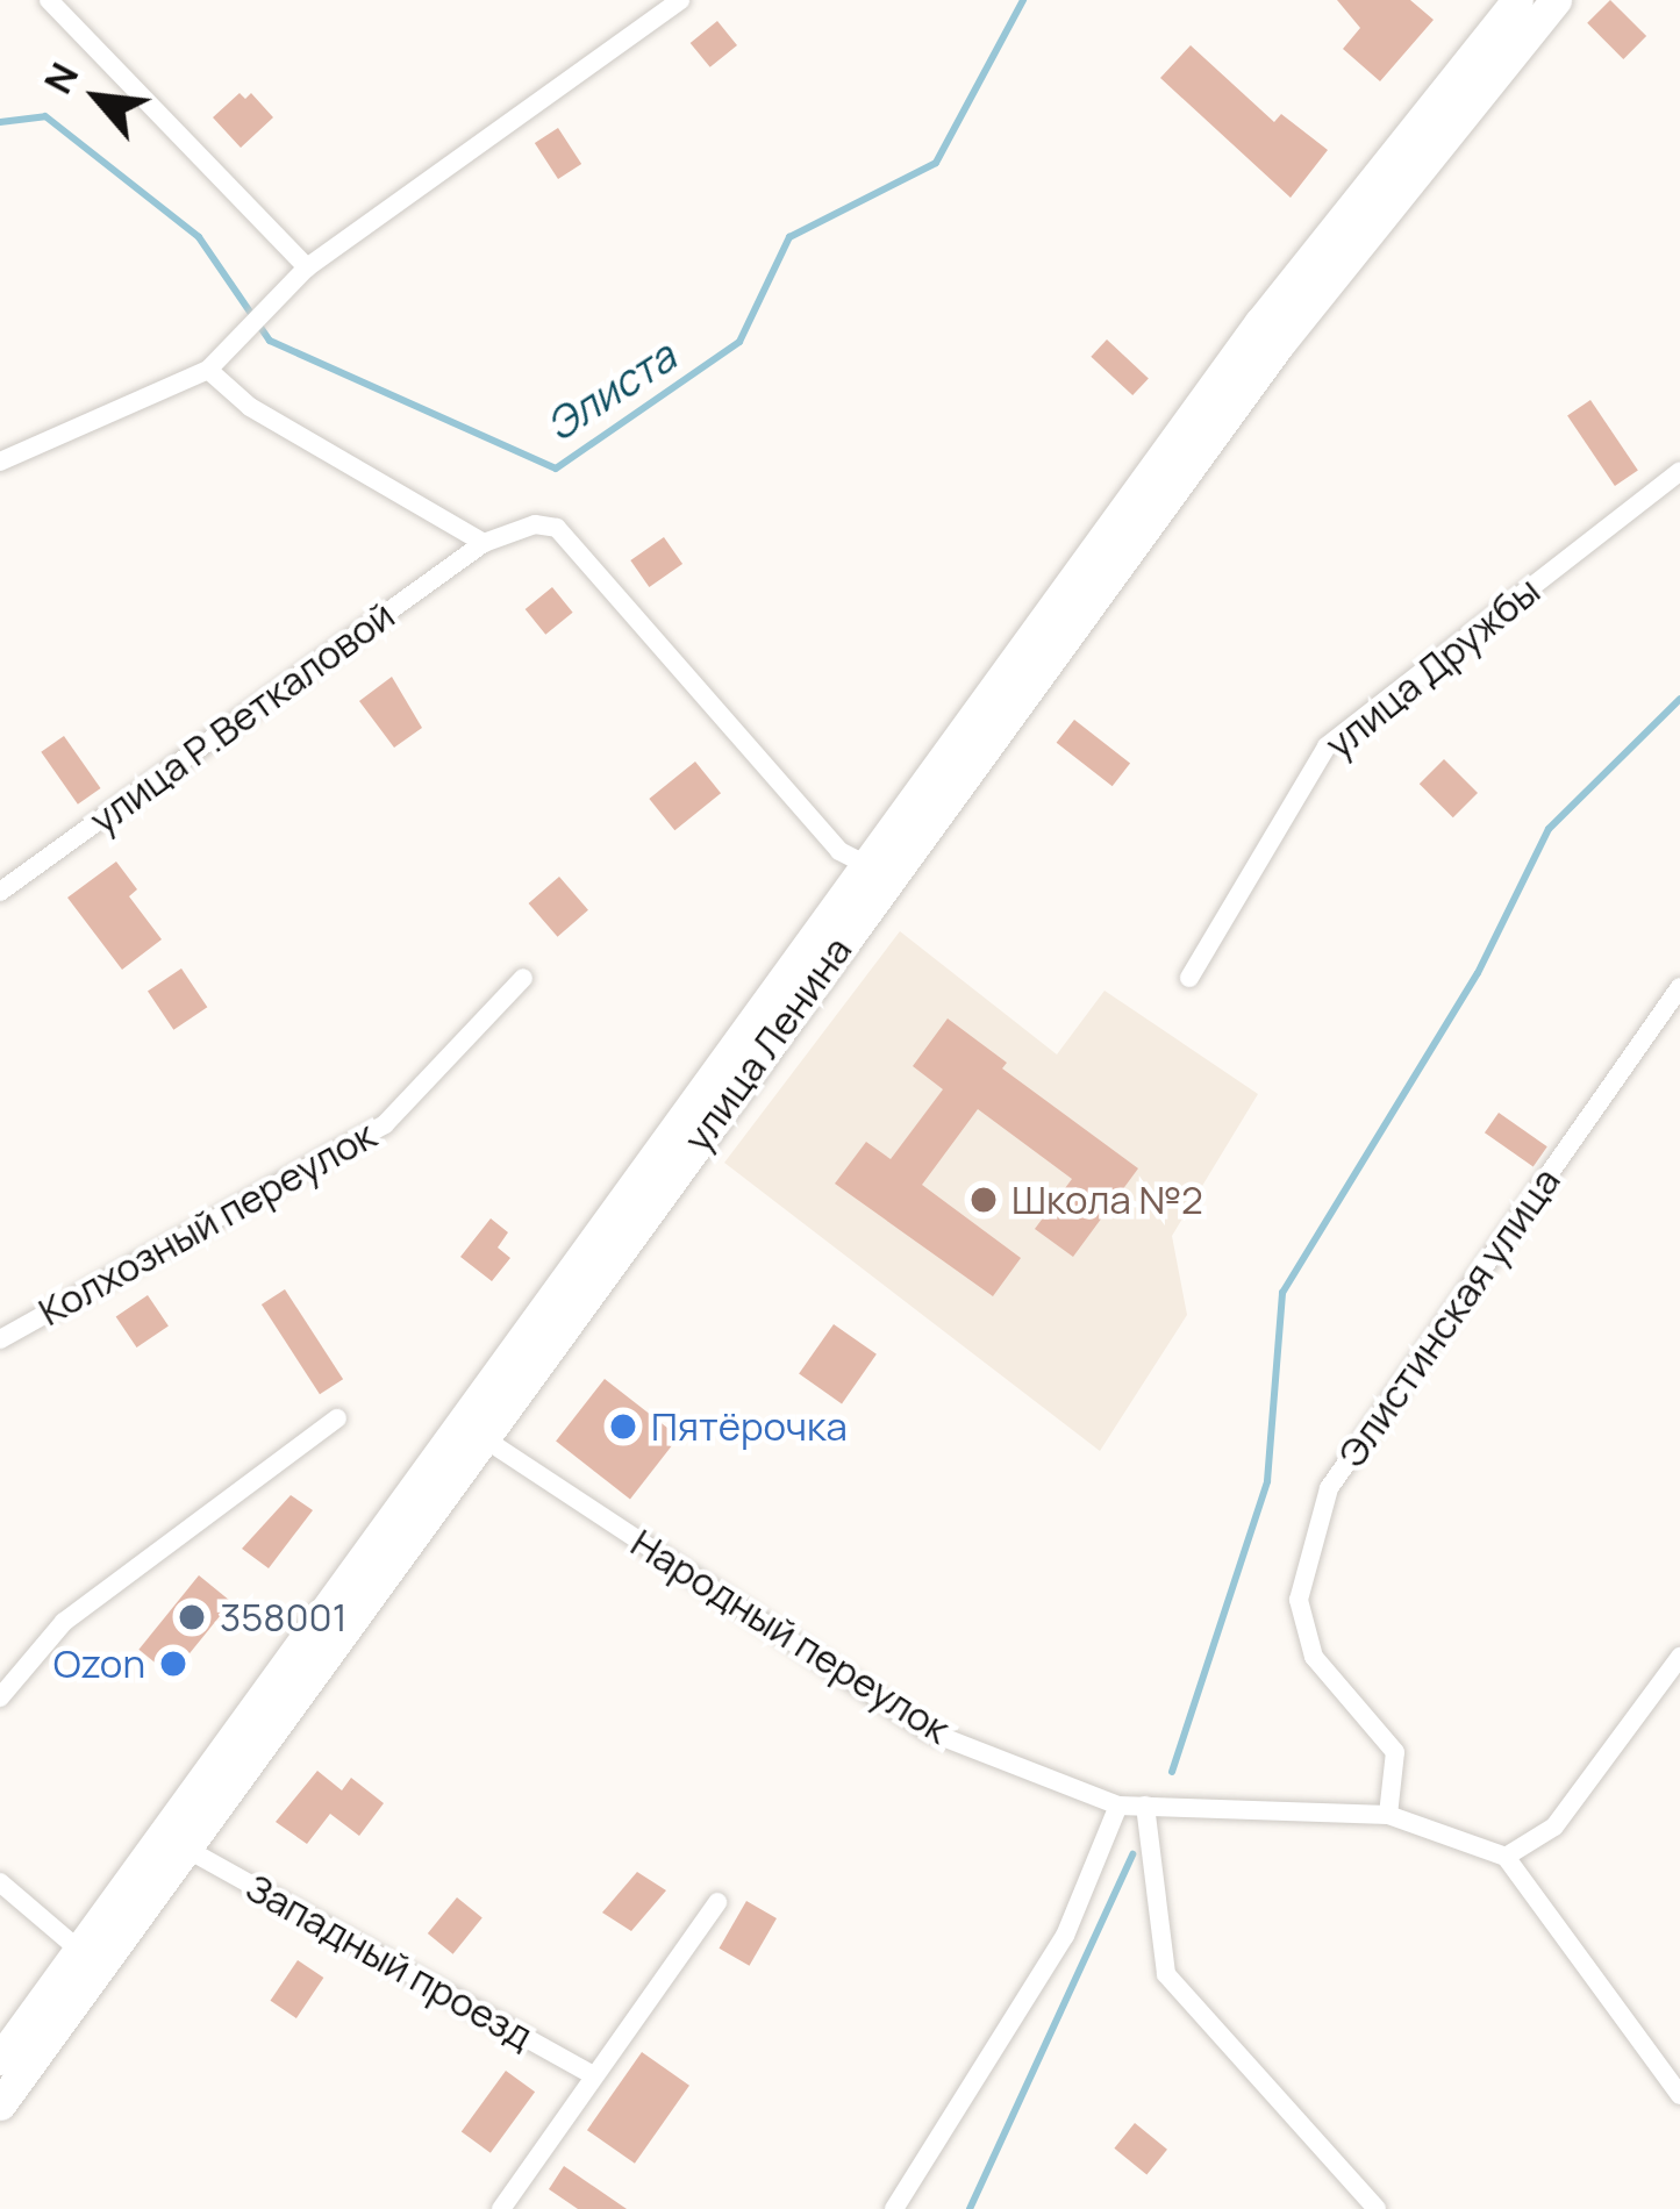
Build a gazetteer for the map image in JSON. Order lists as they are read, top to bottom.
{
  "streets": {
    "main road": ["улица Ленина"],
    "street": [
      "улица Дружбы",
      "улица Р.Веткаловой",
      "Колхозный переулок",
      "Элистинская улица",
      "Народный переулок",
      "Западный проезд"
    ]
  },
  "crossings": [
    ["улица Ленина", "Народный переулок"],
    ["улица Ленина", "Западный проезд"],
    ["Элистинская улица", "Народный переулок"]
  ],
  "water": ["Элиста"],
  "places": [
    "Школа №2",
    "Пятёрочка",
    "358001",
    "Ozon"
  ],
  "north": "top left"
}
